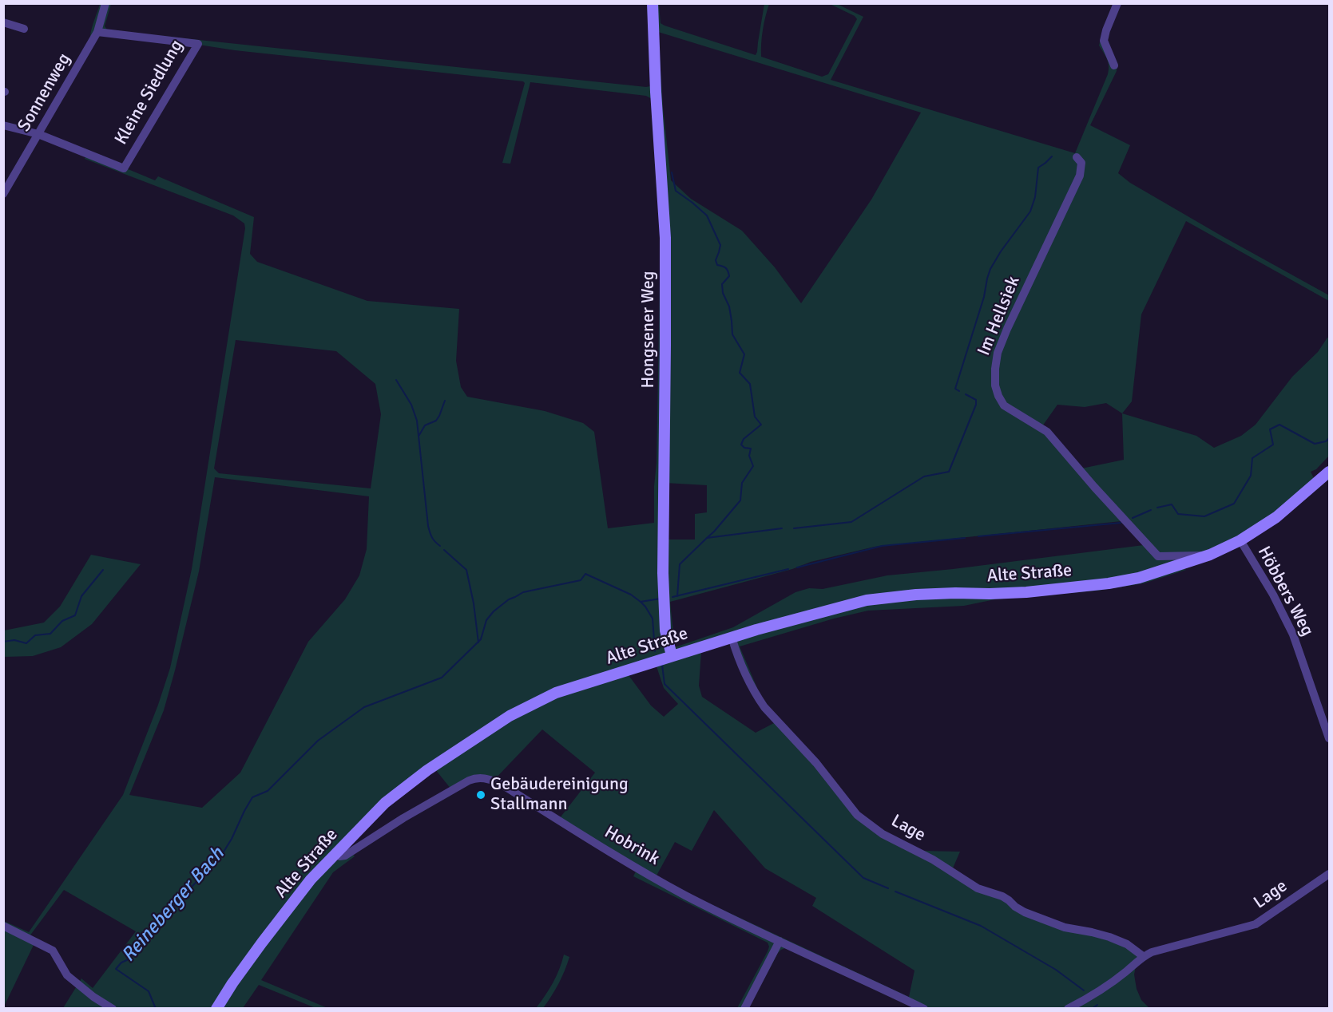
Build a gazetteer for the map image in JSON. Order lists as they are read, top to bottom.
{
  "streets": {
    "main road": ["Hongsener Weg", "Alte Straße"],
    "street": [
      "Sonnenweg",
      "Kleine Siedlung",
      "Im Hellsiek",
      "Höbbers Weg",
      "Lage",
      "Hobrink"
    ]
  },
  "crossings": [
    ["Sonnenweg", "Kleine Siedlung"],
    ["Im Hellsiek", "Alte Straße"],
    ["Hongsener Weg", "Alte Straße"],
    ["Alte Straße", "Höbbers Weg"],
    ["Alte Straße", "Lage"],
    ["Alte Straße", "Hobrink"]
  ],
  "water": ["Reineberger Bach"],
  "places": ["Gebäudereinigung Stallmann"]
}
